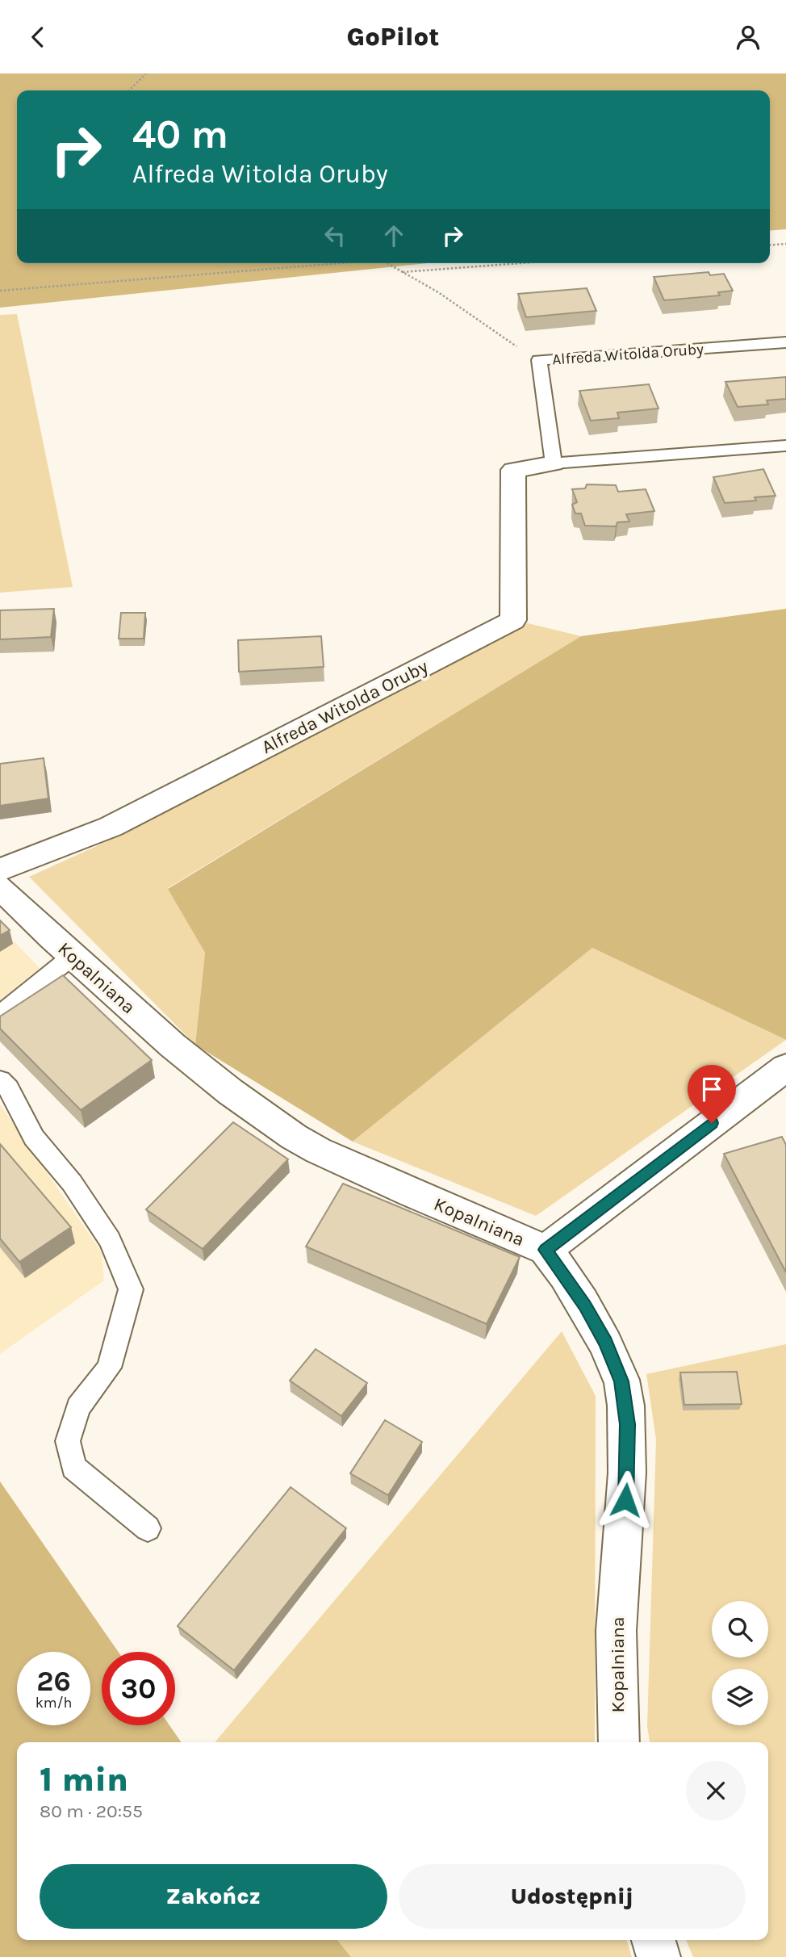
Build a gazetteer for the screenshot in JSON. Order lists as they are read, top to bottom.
{
  "streets": {
    "street": ["Alfreda Witolda Oruby", "Kopalniana"]
  },
  "page": {
    "header": "GoPilot",
    "turn": ["40 m", "Alfreda Witolda Oruby"],
    "speed": "26 km/h",
    "limit": "30",
    "heading": ["1 min", "80 m · 20:55"],
    "buttons": ["Zakończ", "Udostępnij"]
  }
}
